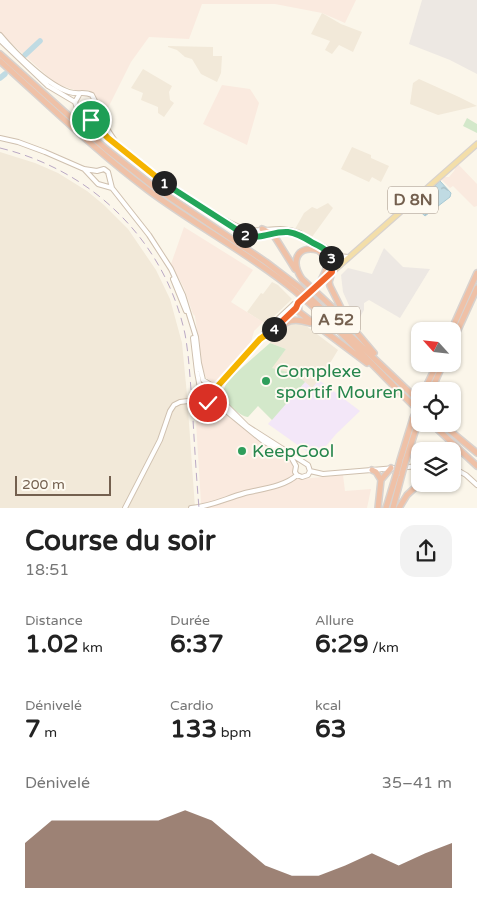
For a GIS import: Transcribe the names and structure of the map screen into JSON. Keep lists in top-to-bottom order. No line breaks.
{"streets":{"highway":["A 52"],"main road":["D 8N"]},"places":["Complexe sportif Mouren","KeepCool"],"scale_bar":"200 m","north":"top left","page":{"pins":["1","2","3","4"],"scale":"200 m","heading":["Course du soir","18:51"],"stats":[["Distance","1.02 km"],["Durée","6:37"],["Allure","6:29 /km"],["Dénivelé","7 m"],["Cardio","133 bpm"],["kcal","63"]],"chart":["Dénivelé","35–41 m"]}}
